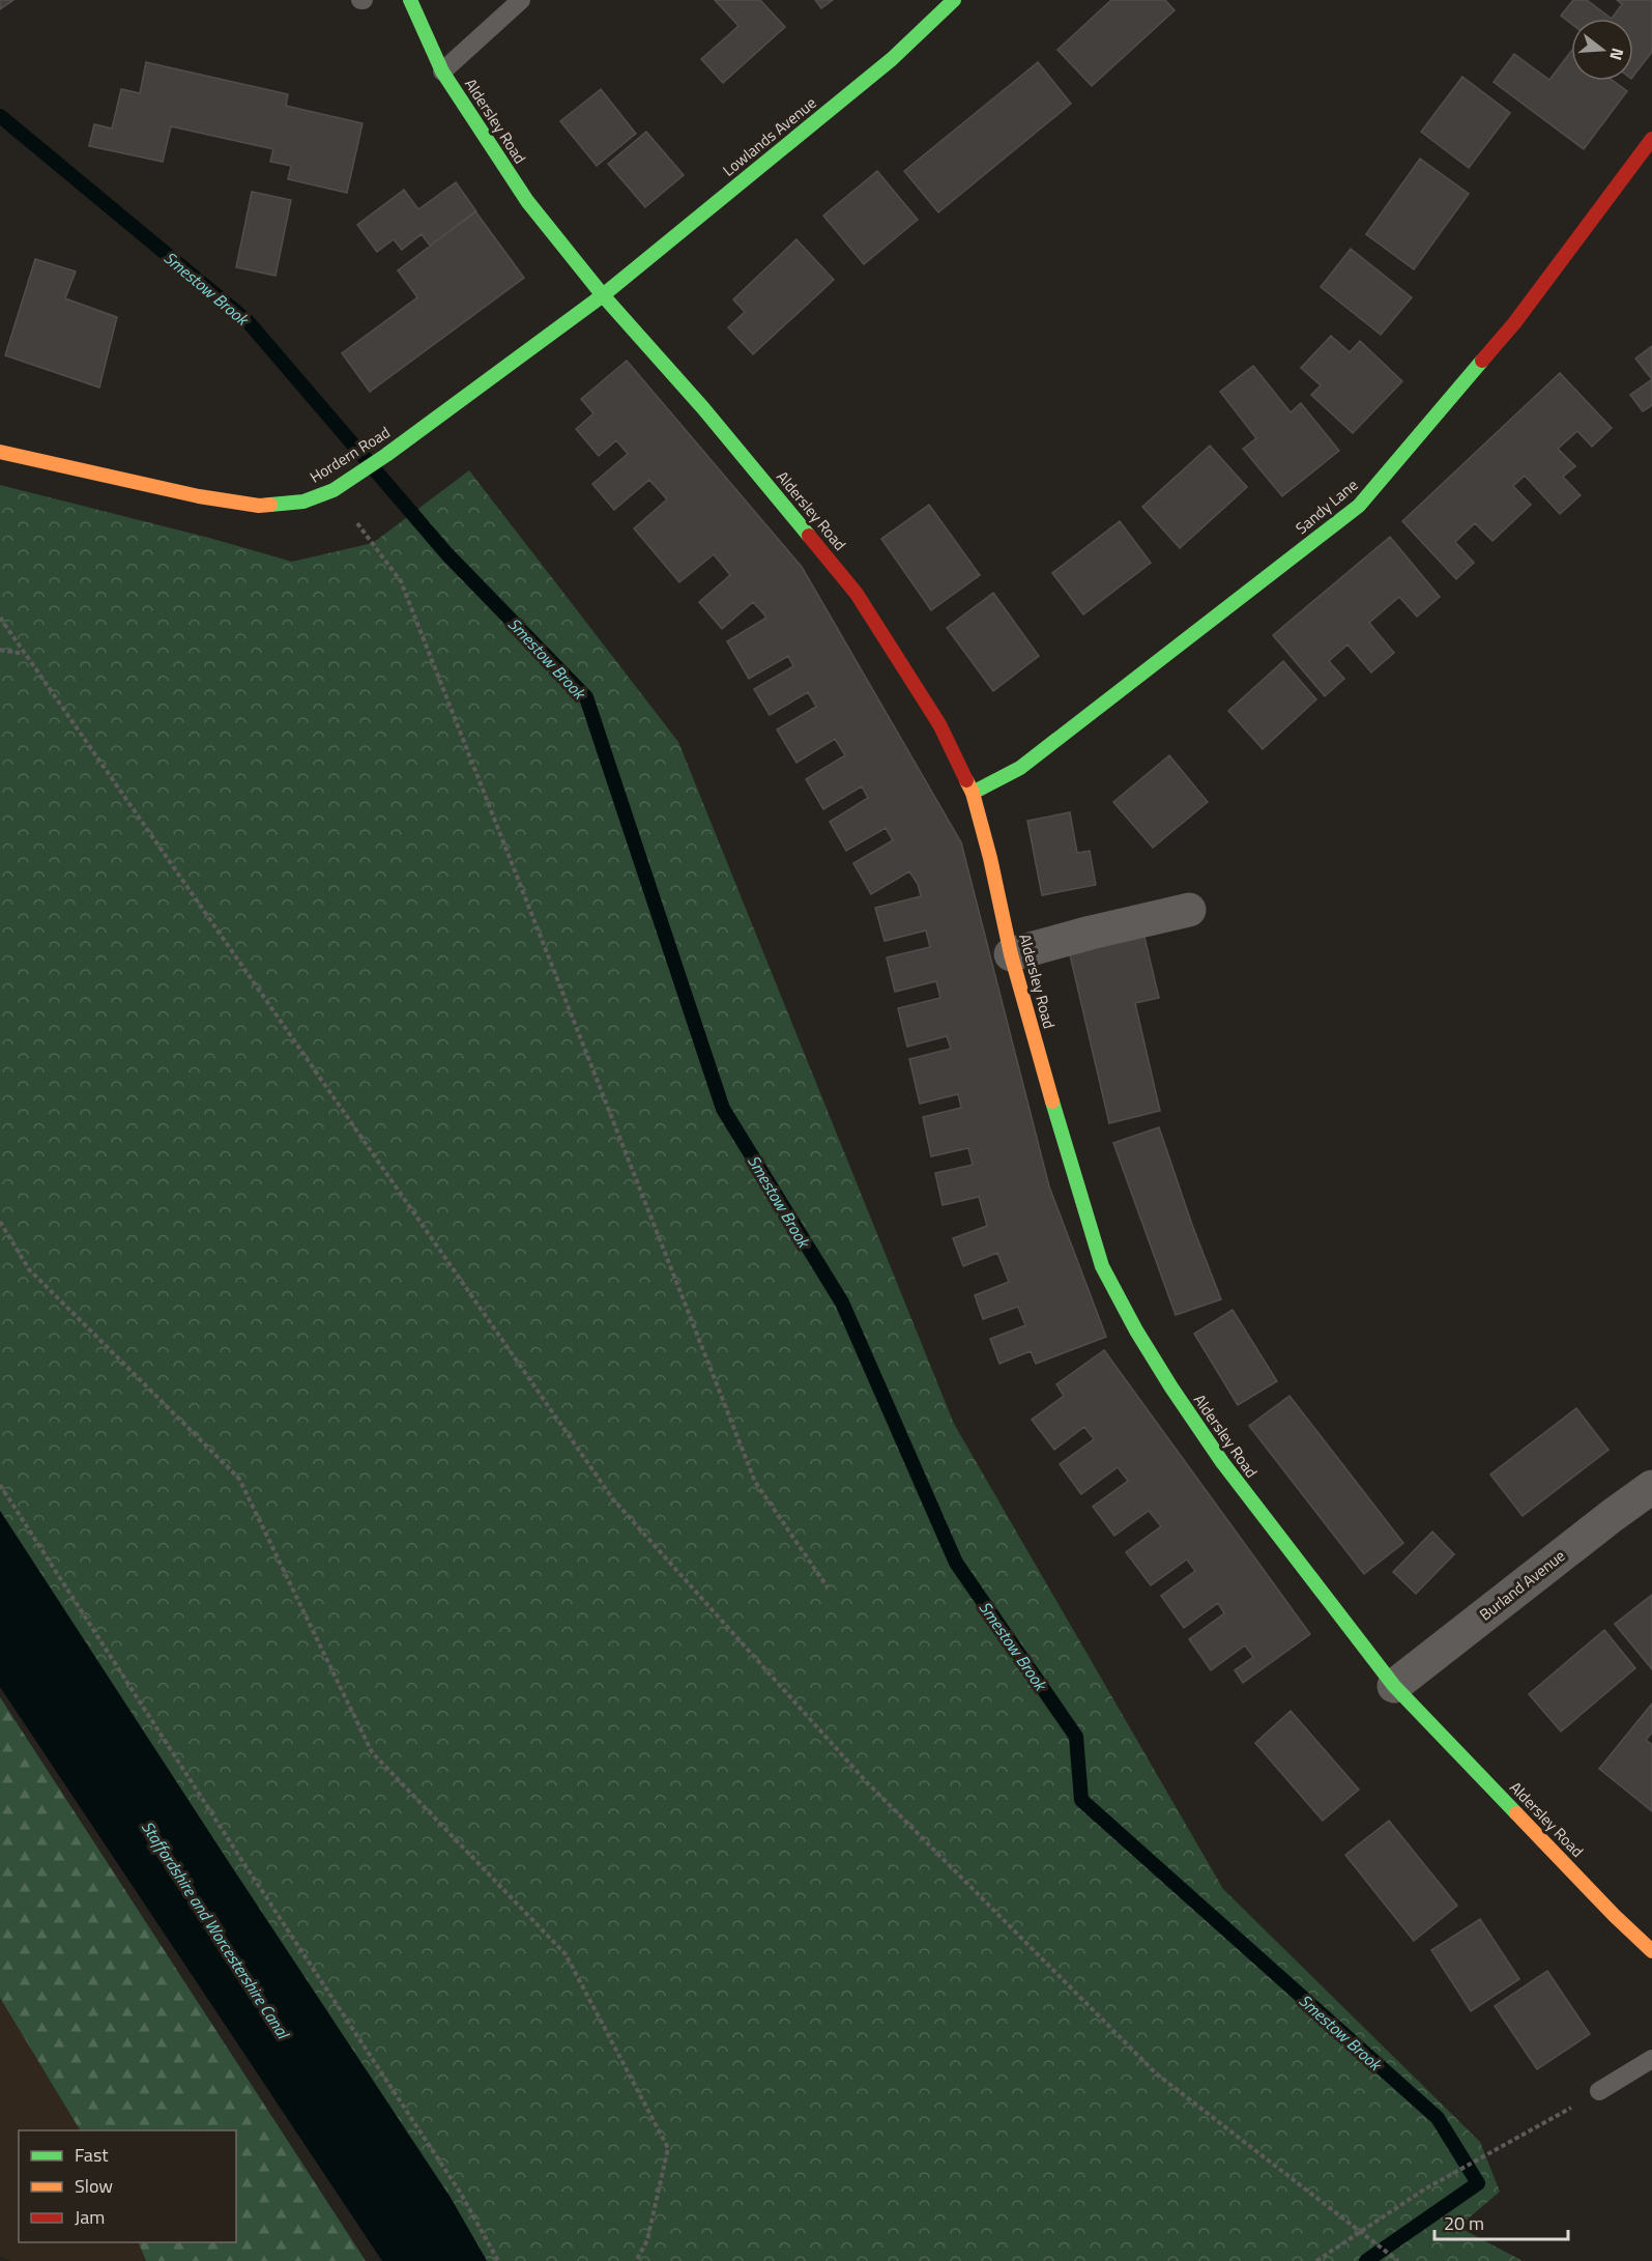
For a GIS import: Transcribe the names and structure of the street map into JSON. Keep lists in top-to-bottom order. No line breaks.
{"streets":{"street":["Aldersley Road","Lowlands Avenue","Hordern Road","Sandy Lane","Burland Avenue"]},"crossings":[["Aldersley Road","Lowlands Avenue"],["Aldersley Road","Hordern Road"],["Aldersley Road","Sandy Lane"],["Aldersley Road","Burland Avenue"],["Lowlands Avenue","Hordern Road"]],"water":["Smestow Brook","Staffordshire and Worcestershire Canal"],"legend":["Fast","Slow","Jam"],"scale_bar":"20 m","north":"right"}
